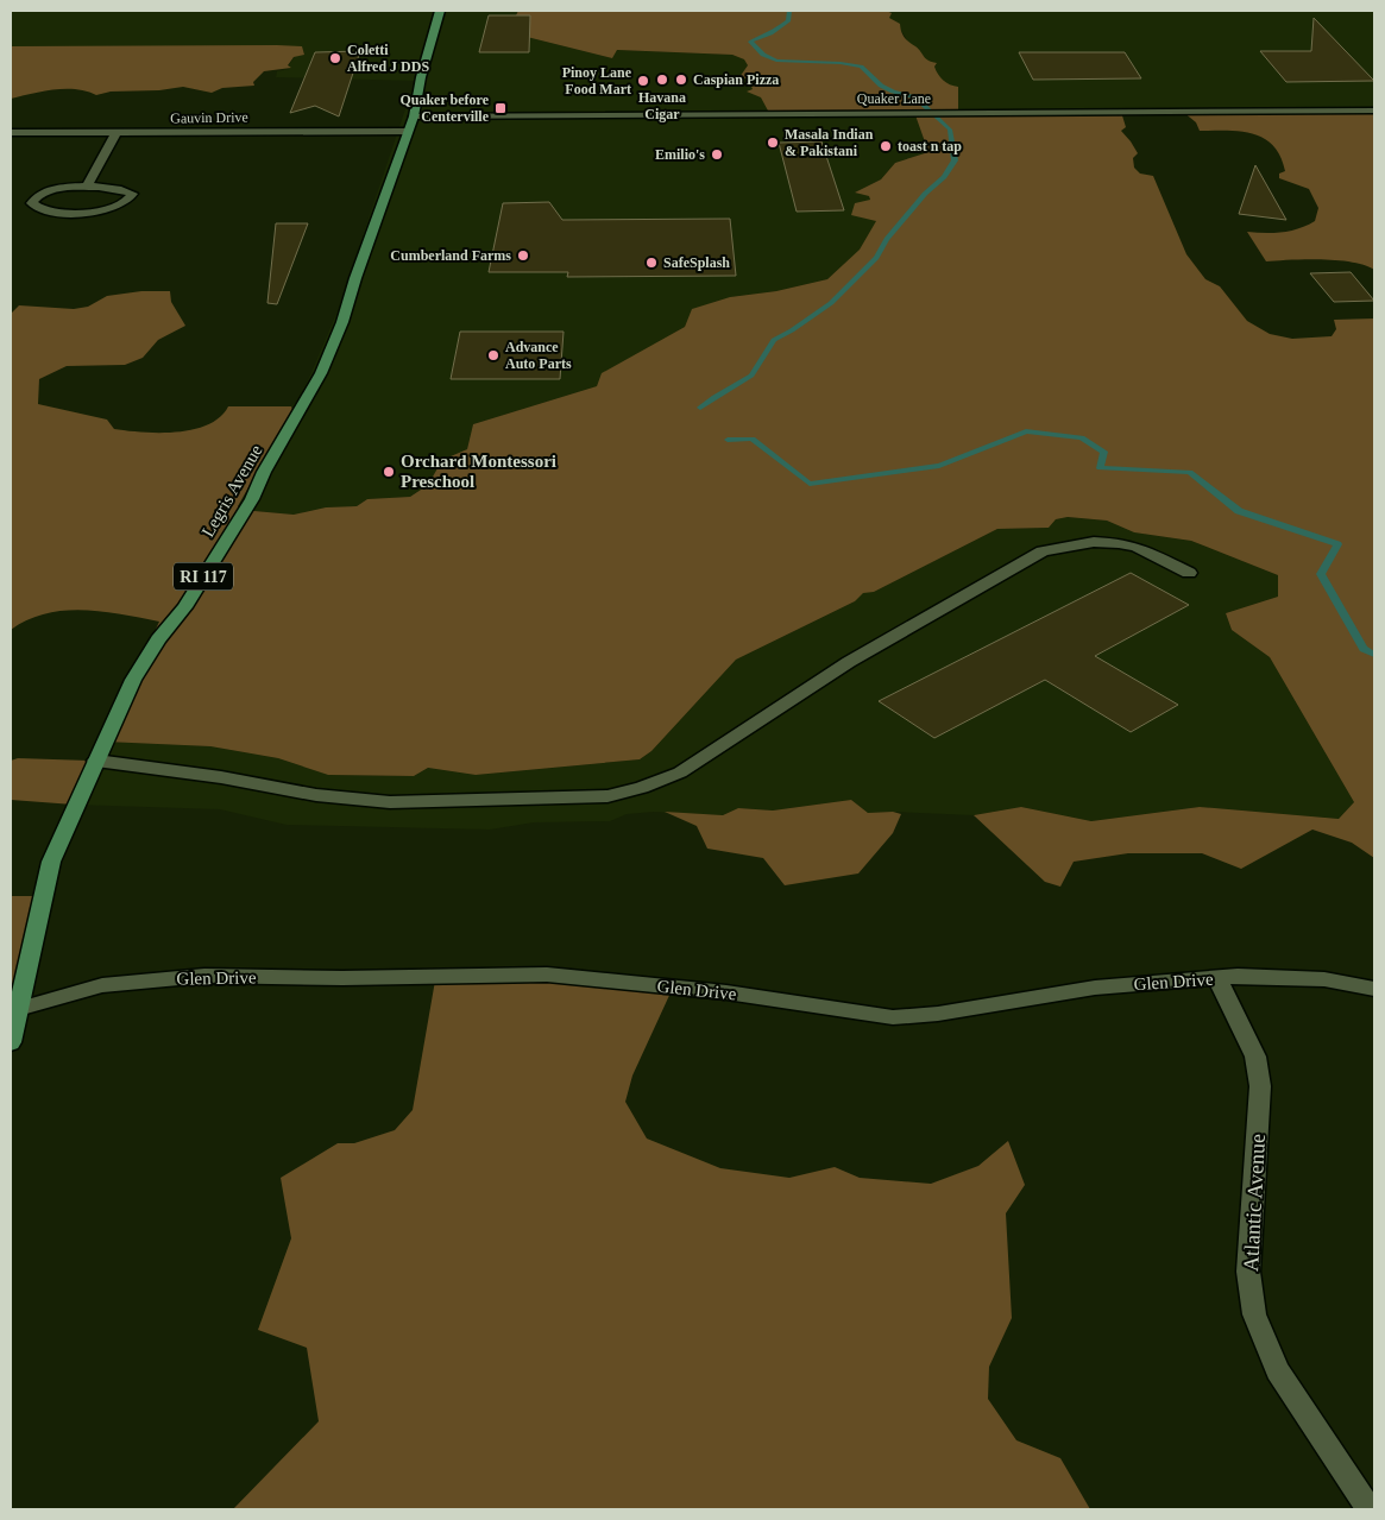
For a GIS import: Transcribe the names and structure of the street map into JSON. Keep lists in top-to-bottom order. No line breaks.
{"streets":{"main road":["Legris Avenue","RI 117"],"street":["Quaker Lane","Gauvin Drive","Glen Drive","Atlantic Avenue"]},"crossings":[["Quaker Lane","Legris Avenue"],["Quaker Lane","RI 117"],["Gauvin Drive","Legris Avenue"],["Legris Avenue","RI 117"],["Legris Avenue","Glen Drive"],["Glen Drive","Atlantic Avenue"]],"places":{"other":["Coletti Alfred J DDS","Havana Cigar","Caspian Pizza","Pinoy Lane Food Mart","Masala Indian & Pakistani","toast n tap","Emilio's","Cumberland Farms","SafeSplash","Advance Auto Parts","Orchard Montessori Preschool"],"transit":["Quaker before Centerville"]}}
